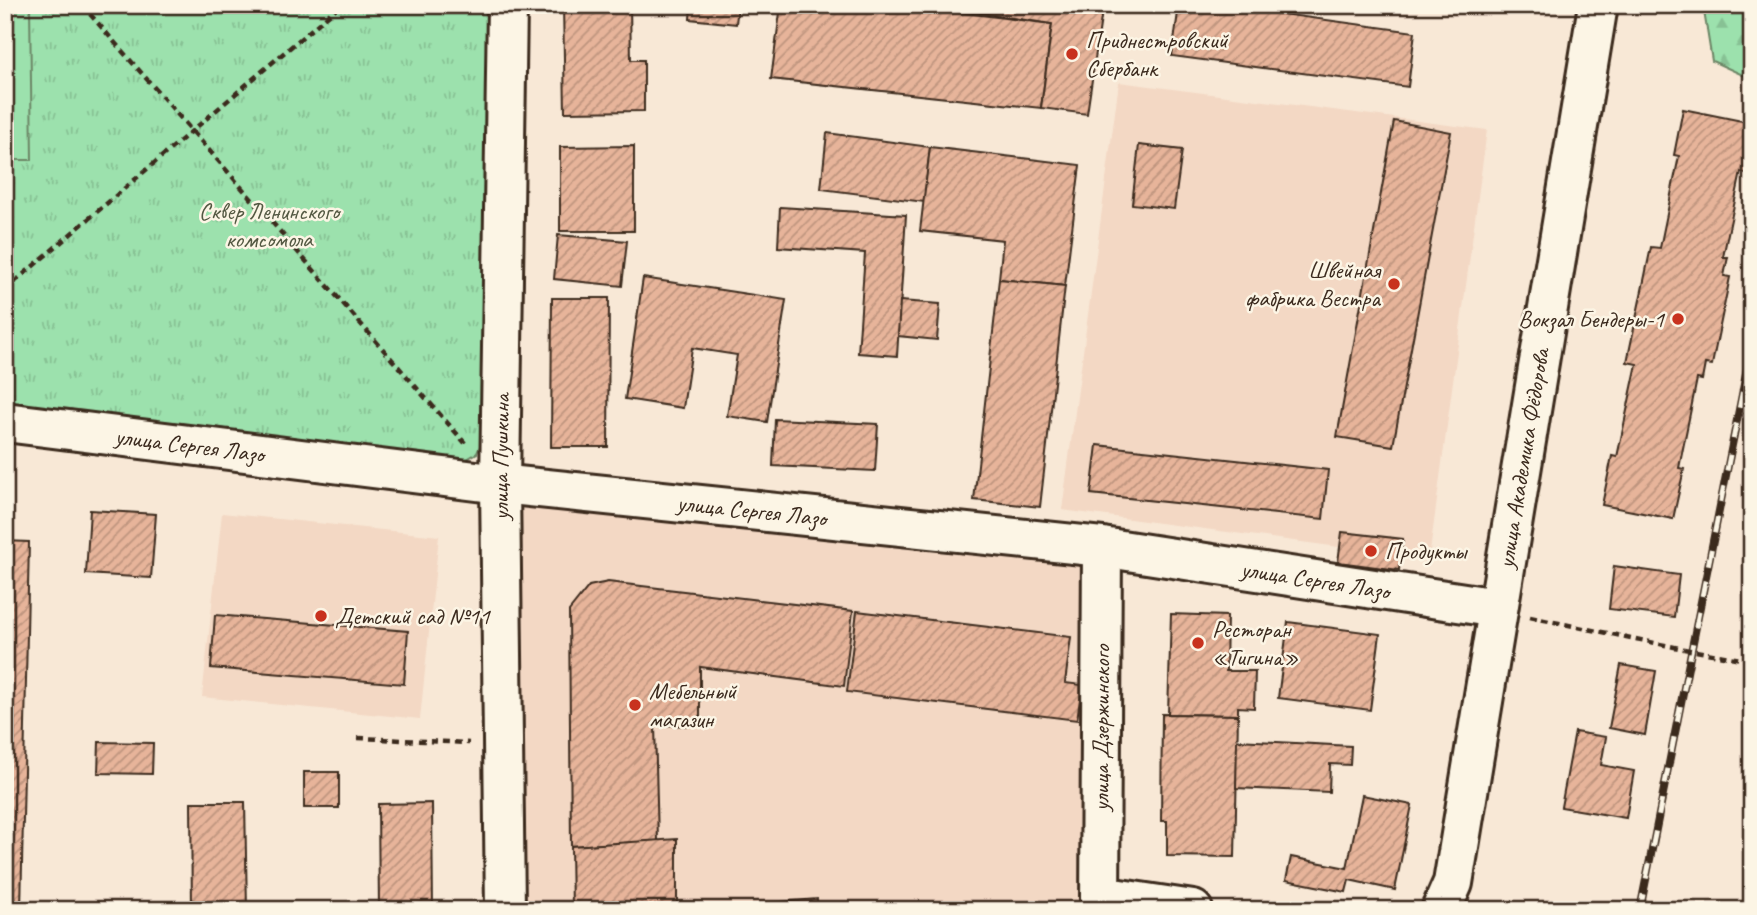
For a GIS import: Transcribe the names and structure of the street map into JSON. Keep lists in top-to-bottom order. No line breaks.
{"streets":{"street":["улица Сергея Лазо","улица Пушкина","улица Академика Фёдорова","улица Дзержинского"]},"crossings":[["улица Сергея Лазо","улица Пушкина"],["улица Сергея Лазо","улица Академика Фёдорова"],["улица Сергея Лазо","улица Дзержинского"]],"parks":["Сквер Ленинского комсомола"],"places":["Приднестровский Сбербанк","Швейная фабрика Вестра","Вокзал Бендеры-1","Продукты","Детский сад №11","Ресторан «Тигина»","Мебельный магазин"]}
